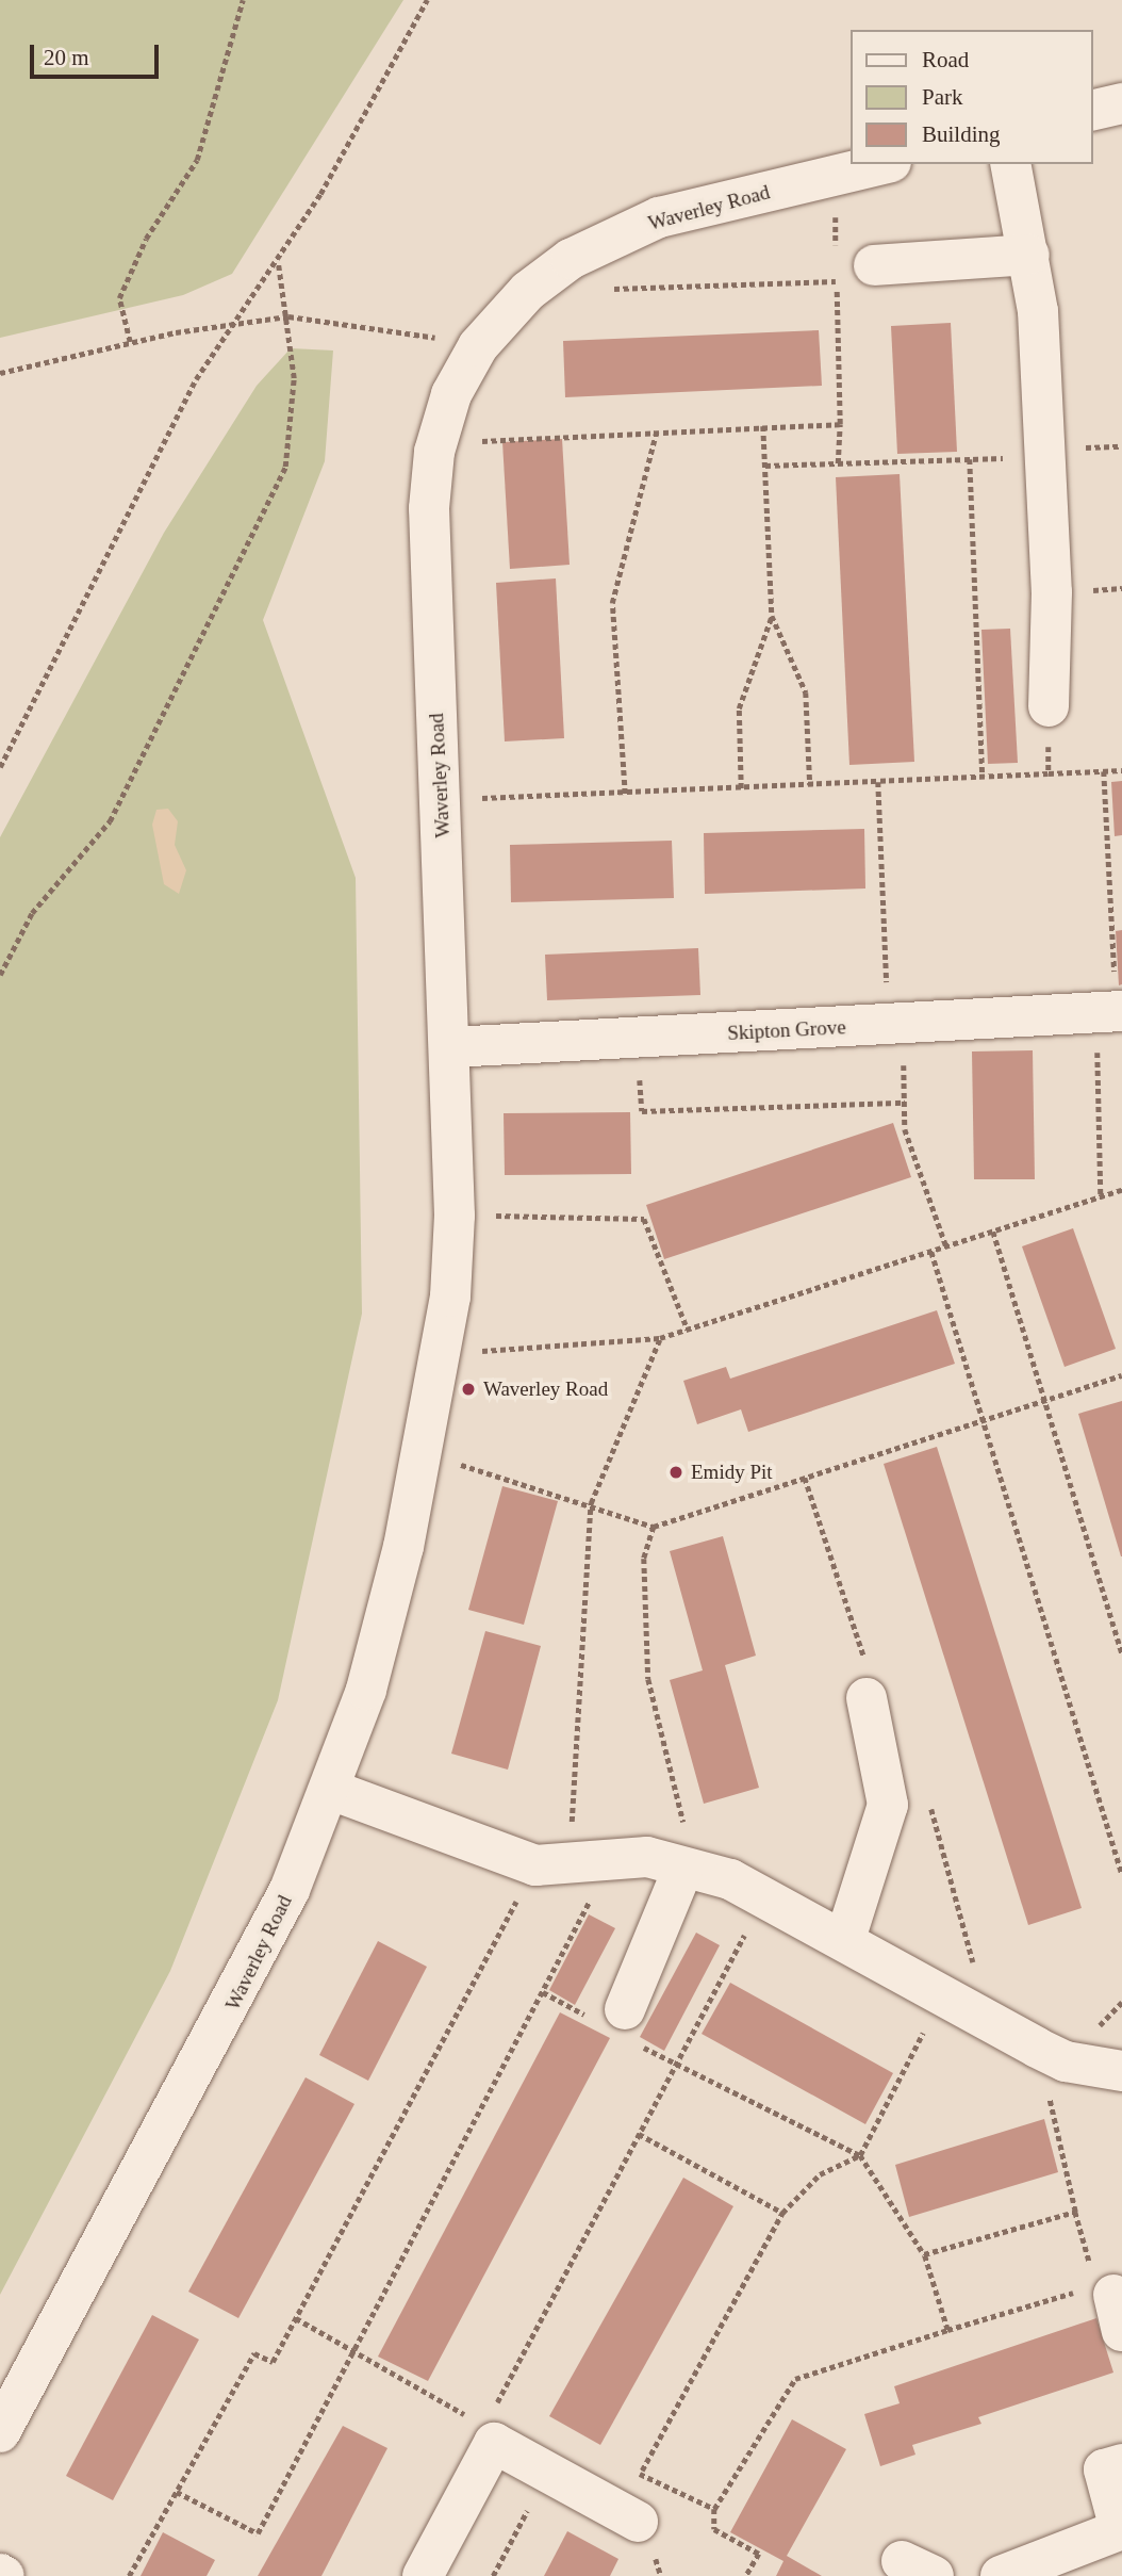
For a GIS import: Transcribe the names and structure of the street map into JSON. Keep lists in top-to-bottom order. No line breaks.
{"streets":{"street":["Waverley Road","Skipton Grove"]},"crossings":[["Waverley Road","Skipton Grove"]],"places":["Waverley Road","Emidy Pit"],"legend":["Road","Park","Building"],"scale_bar":"20 m"}
